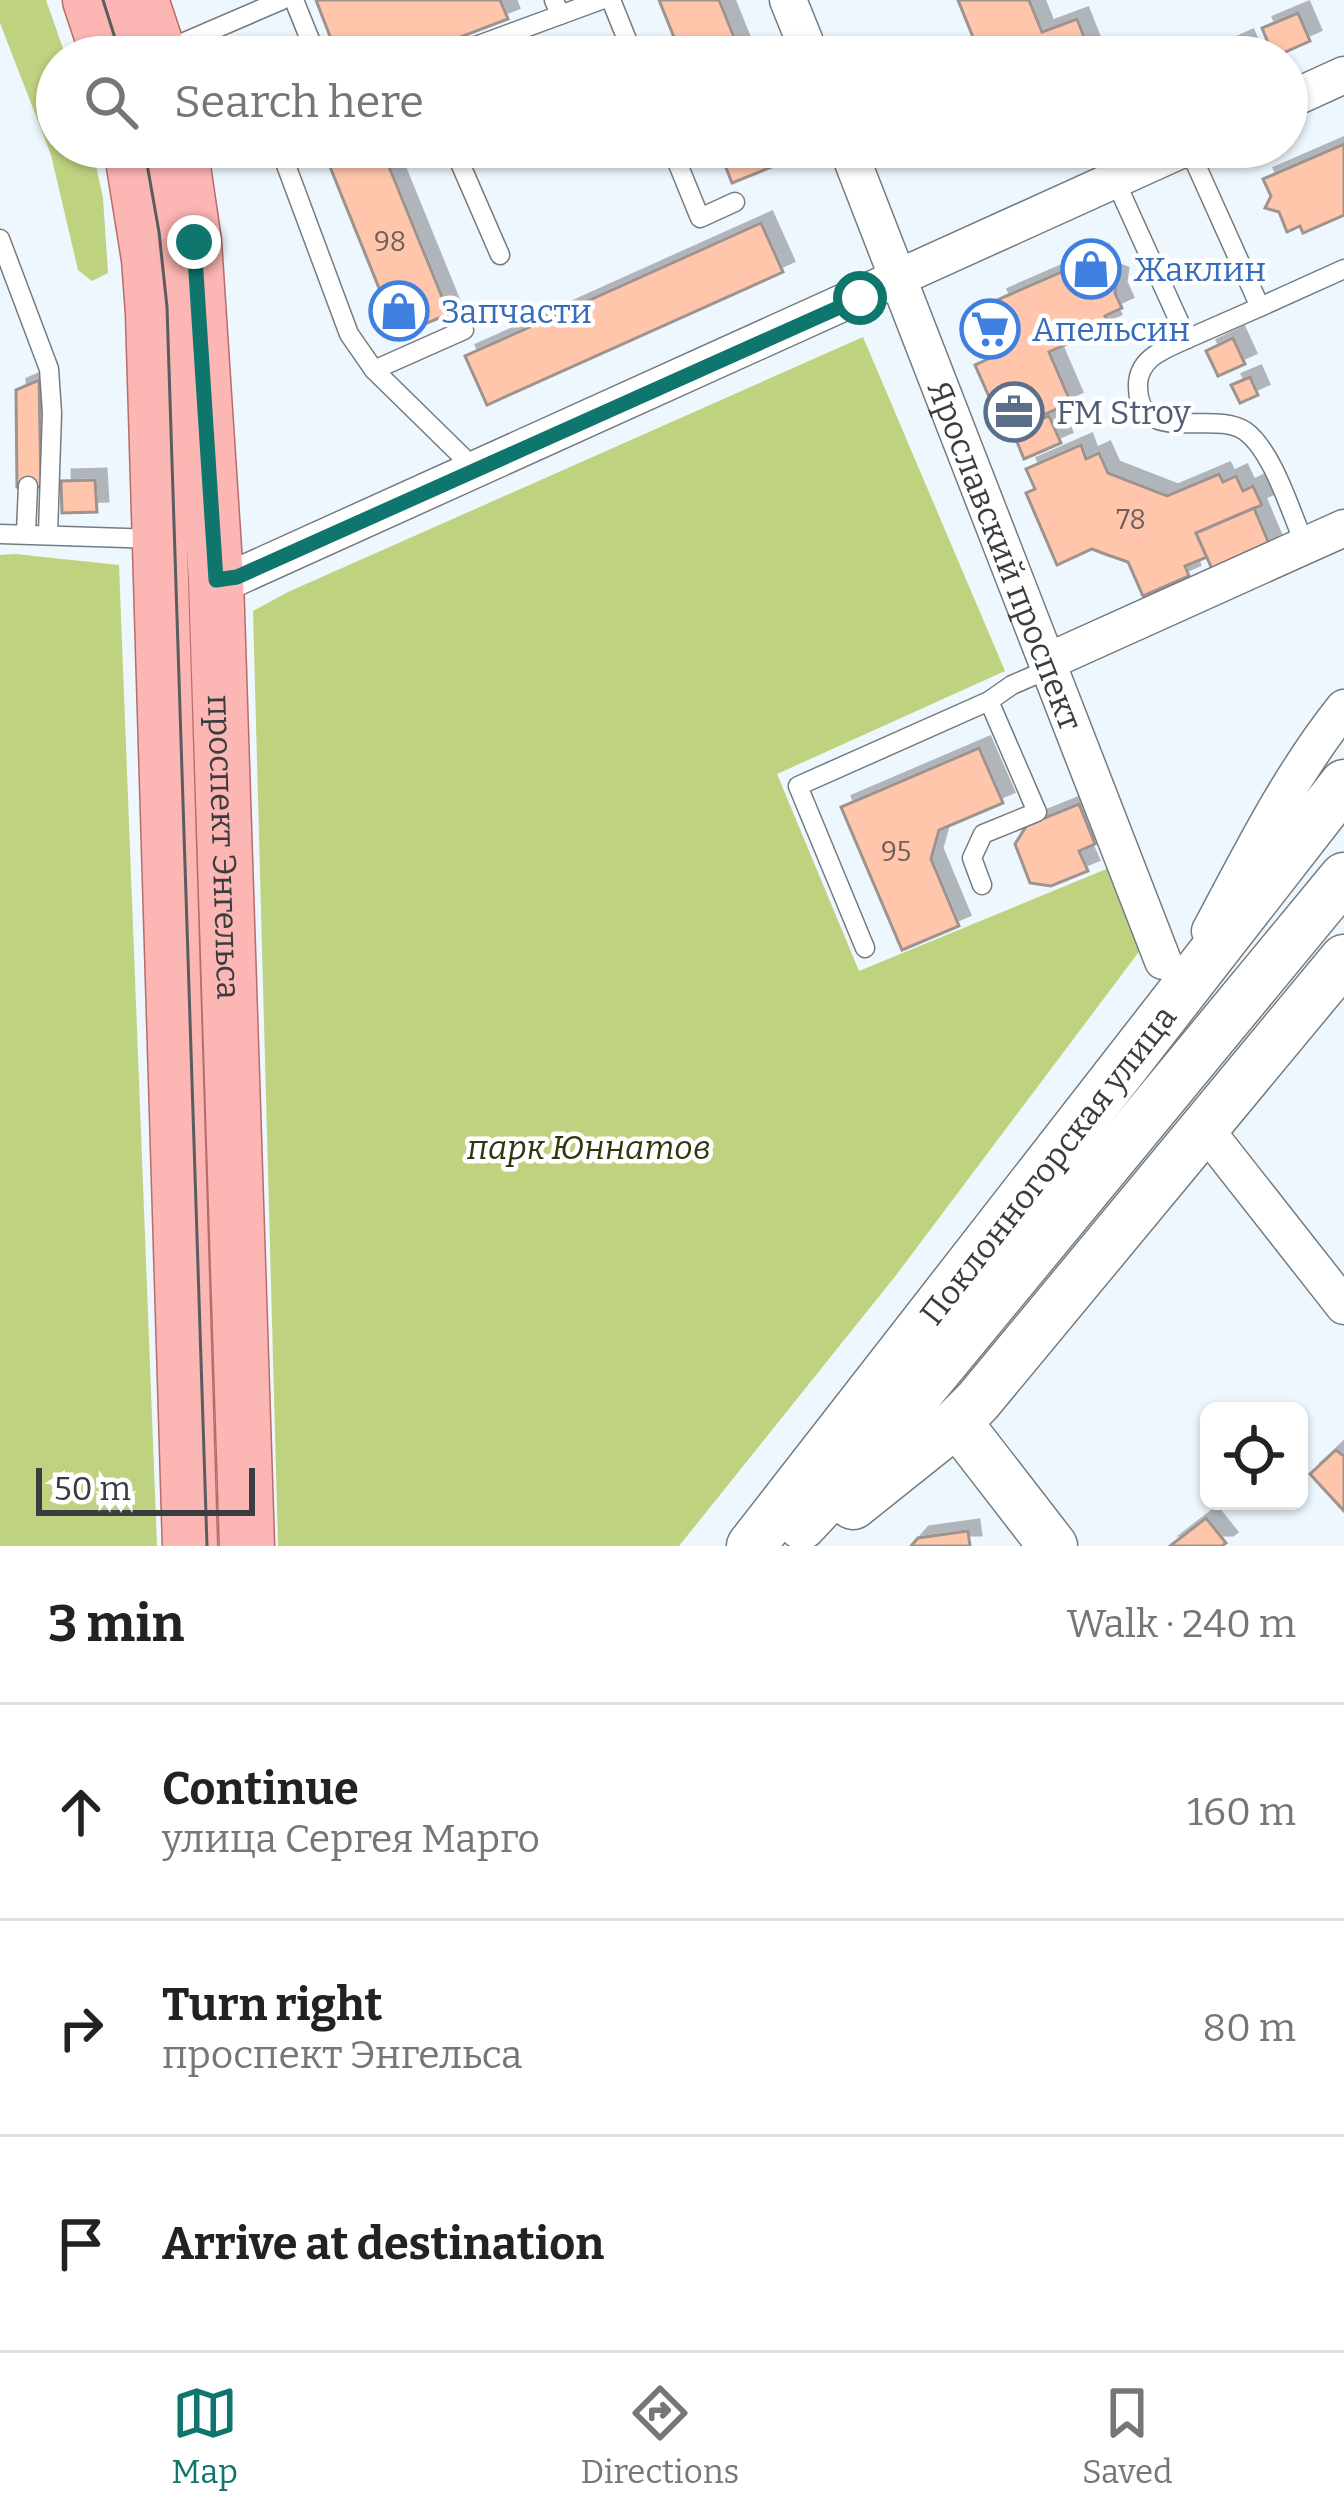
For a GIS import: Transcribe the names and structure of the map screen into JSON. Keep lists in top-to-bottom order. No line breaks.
{"streets":{"main road":["проспект Энгельса","Поклонногорская улица"],"street":["Ярославский проспект"]},"crossings":[["Ярославский проспект","Поклонногорская улица"]],"parks":["парк Юннатов"],"places":{"shop":["Жаклин","Запчасти"],"supermarket":["Апельсин"],"office":["FM Stroy"]},"house_numbers":["98","78","95"],"scale_bar":"50 m","page":{"search":"Search here","scale":"50 m","heading":["3 min","Walk · 240 m"],"list":[["Continue","улица Сергея Марго","160 m"],["Turn right","проспект Энгельса","80 m"],"Arrive at destination"],"nav":["Map","Directions","Saved"]}}
